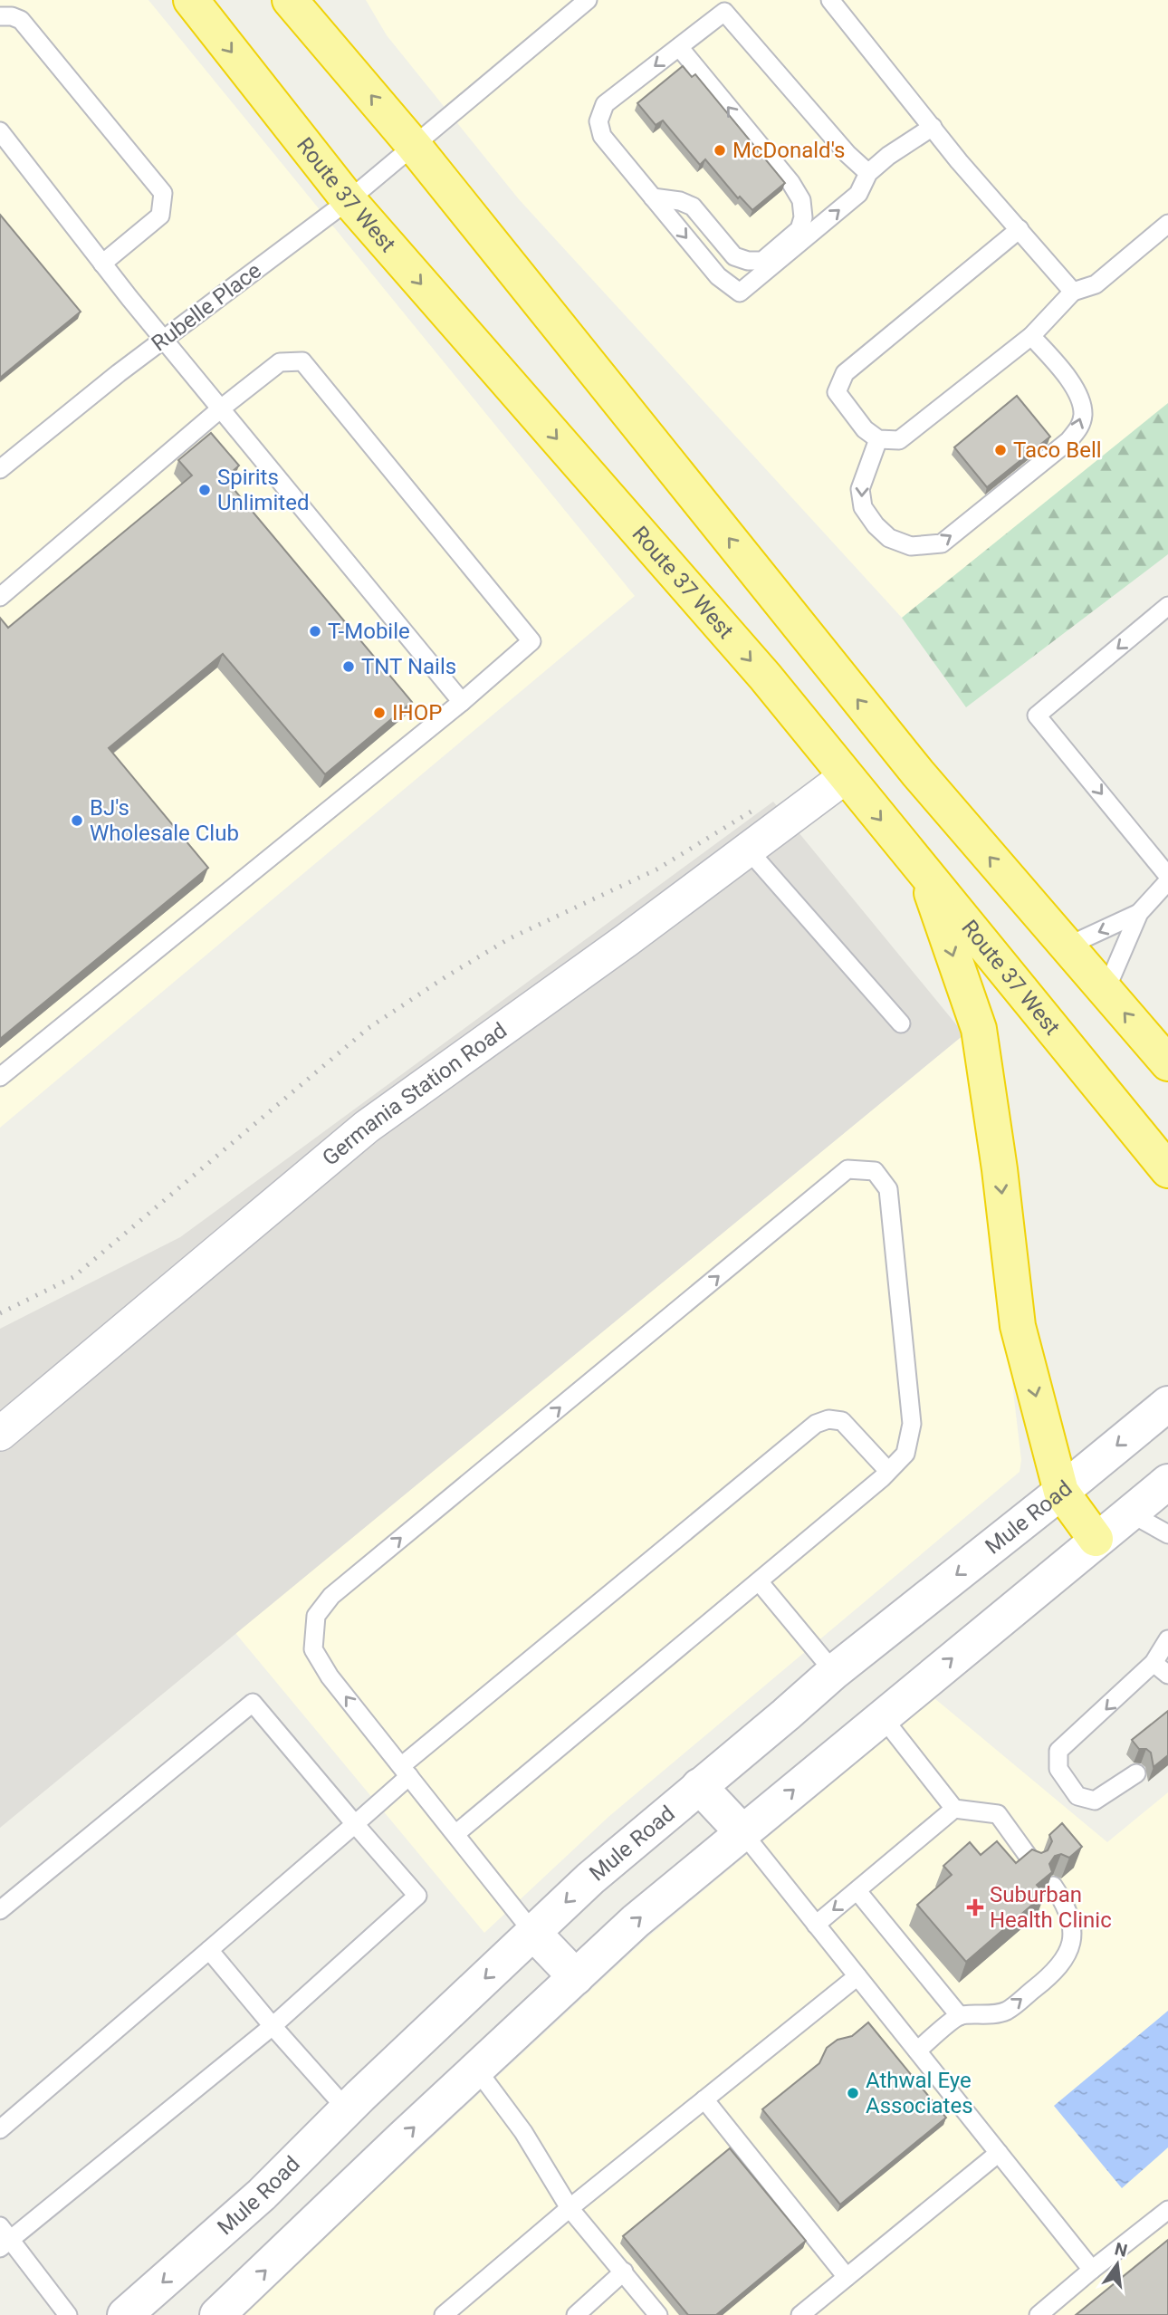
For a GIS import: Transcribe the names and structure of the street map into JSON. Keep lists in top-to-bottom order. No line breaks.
{"streets":{"highway":["Route 37 West"],"main road":["Mule Road"],"street":["Germania Station Road"],"lane":["Rubelle Place"]},"crossings":[["Route 37 West","Rubelle Place"],["Route 37 West","Germania Station Road"]],"places":{"other":["McDonald's","Taco Bell","Spirits Unlimited","T-Mobile","TNT Nails","IHOP","BJ's Wholesale Club","Athwal Eye Associates"],"health":["Suburban Health Clinic"]},"north":"top"}
